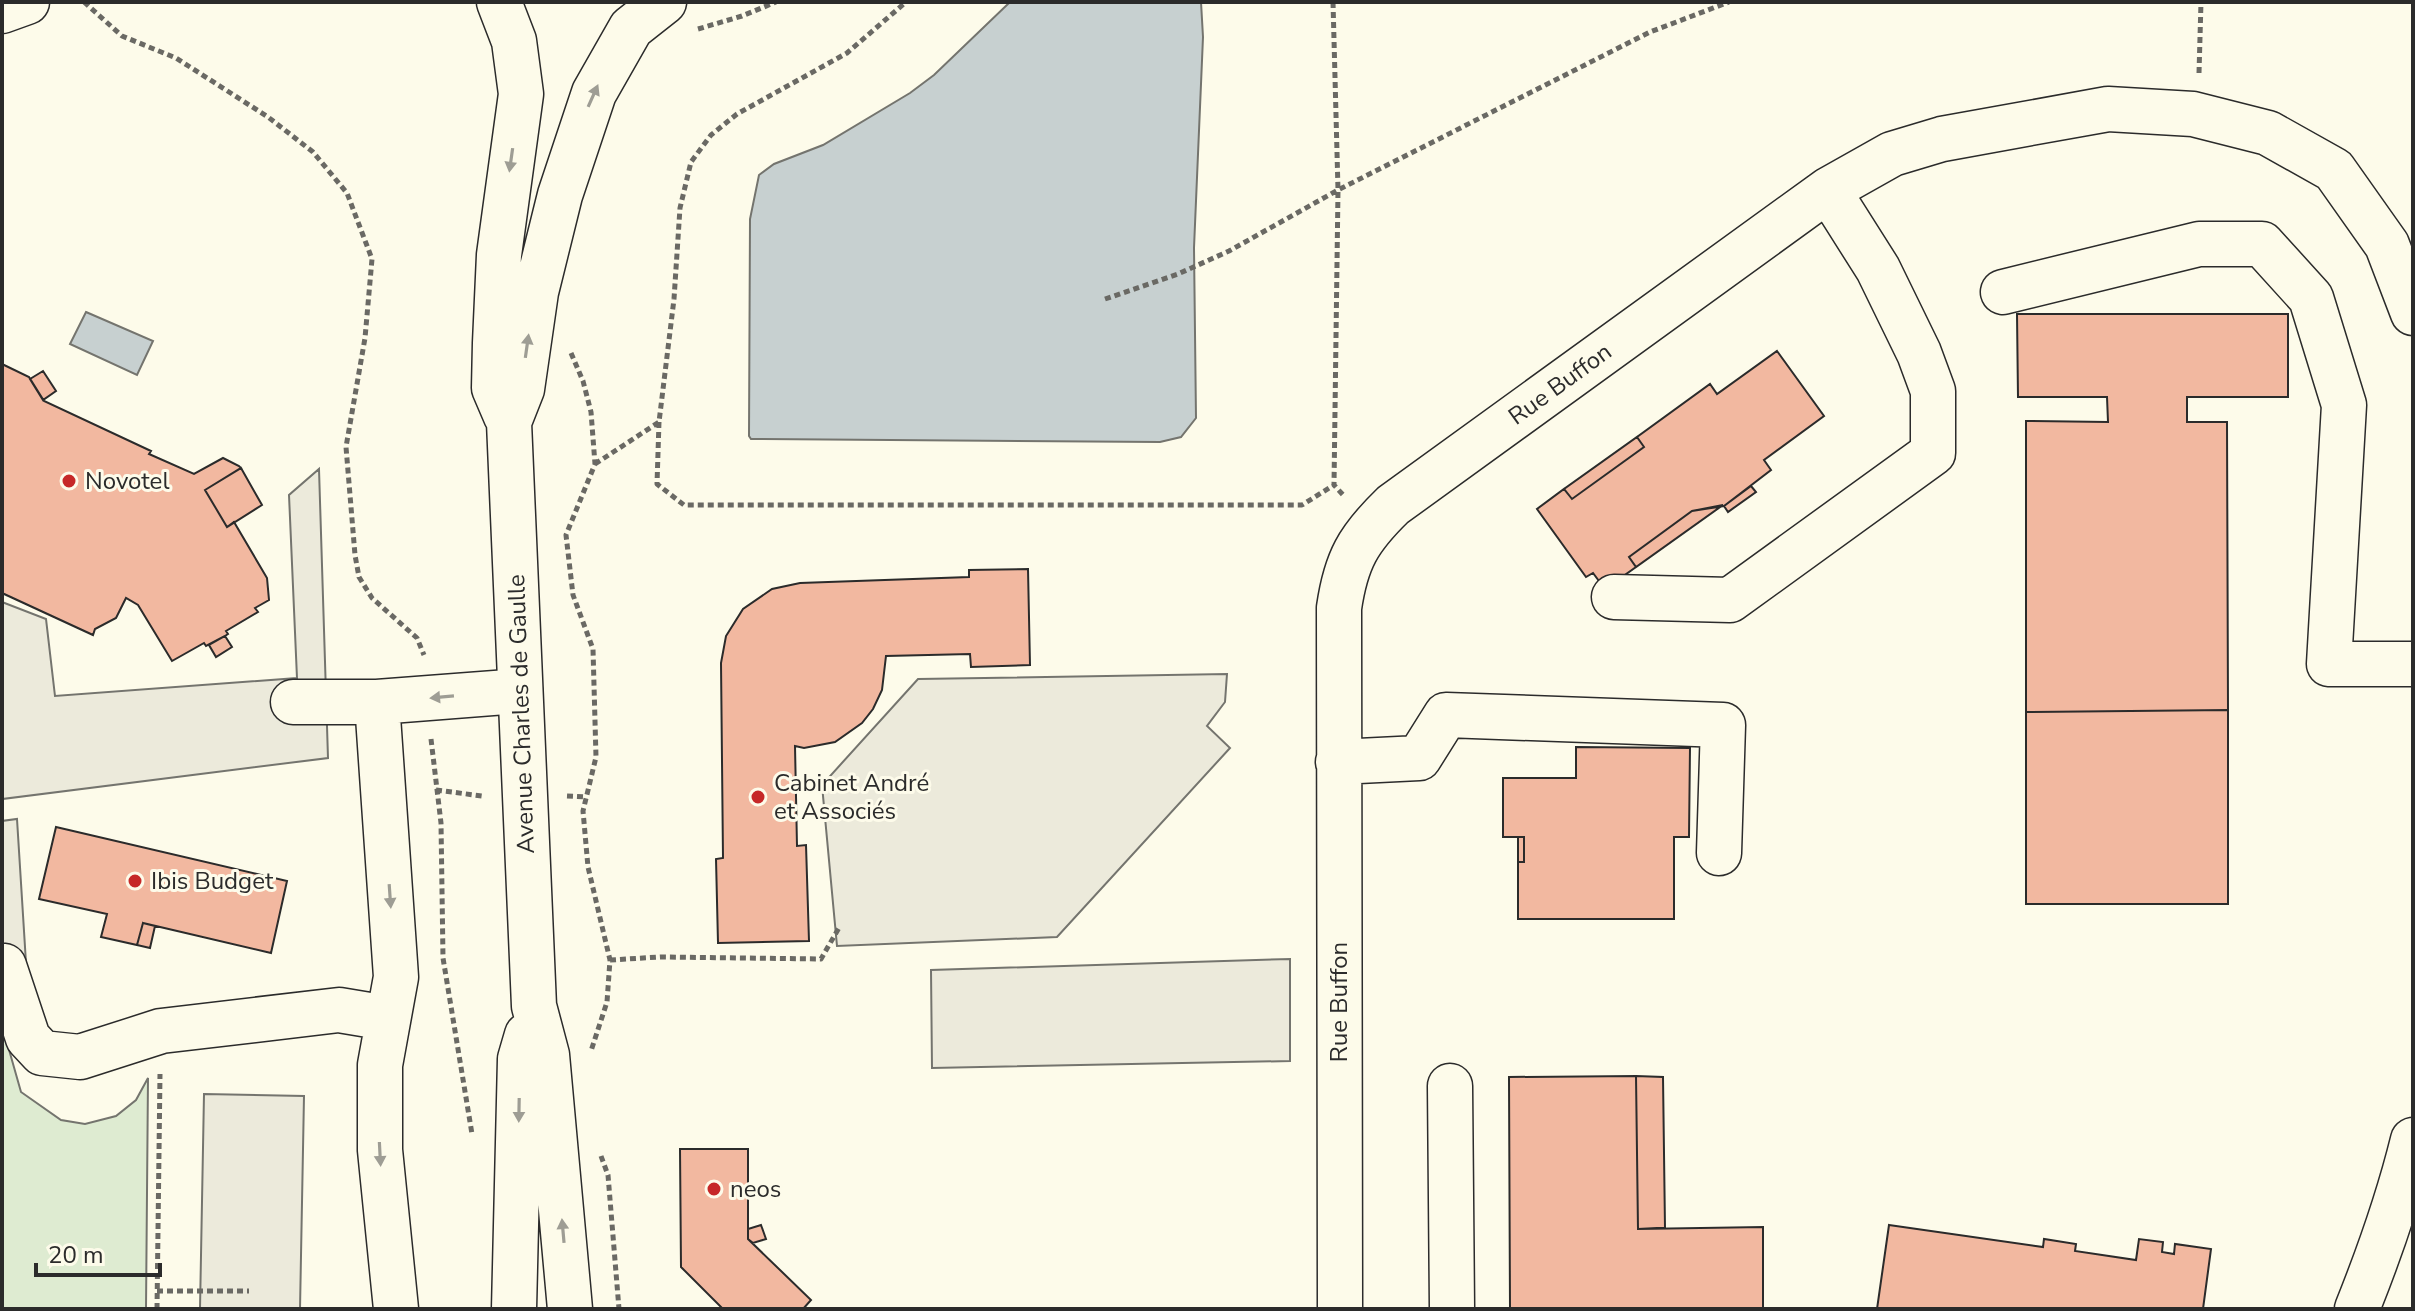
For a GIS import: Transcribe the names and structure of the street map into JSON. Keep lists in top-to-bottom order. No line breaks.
{"streets":{"street":["Rue Buffon","Avenue Charles de Gaulle"]},"places":["Novotel","Cabinet André et Associés","Ibis Budget","neos"],"scale_bar":"20 m"}
